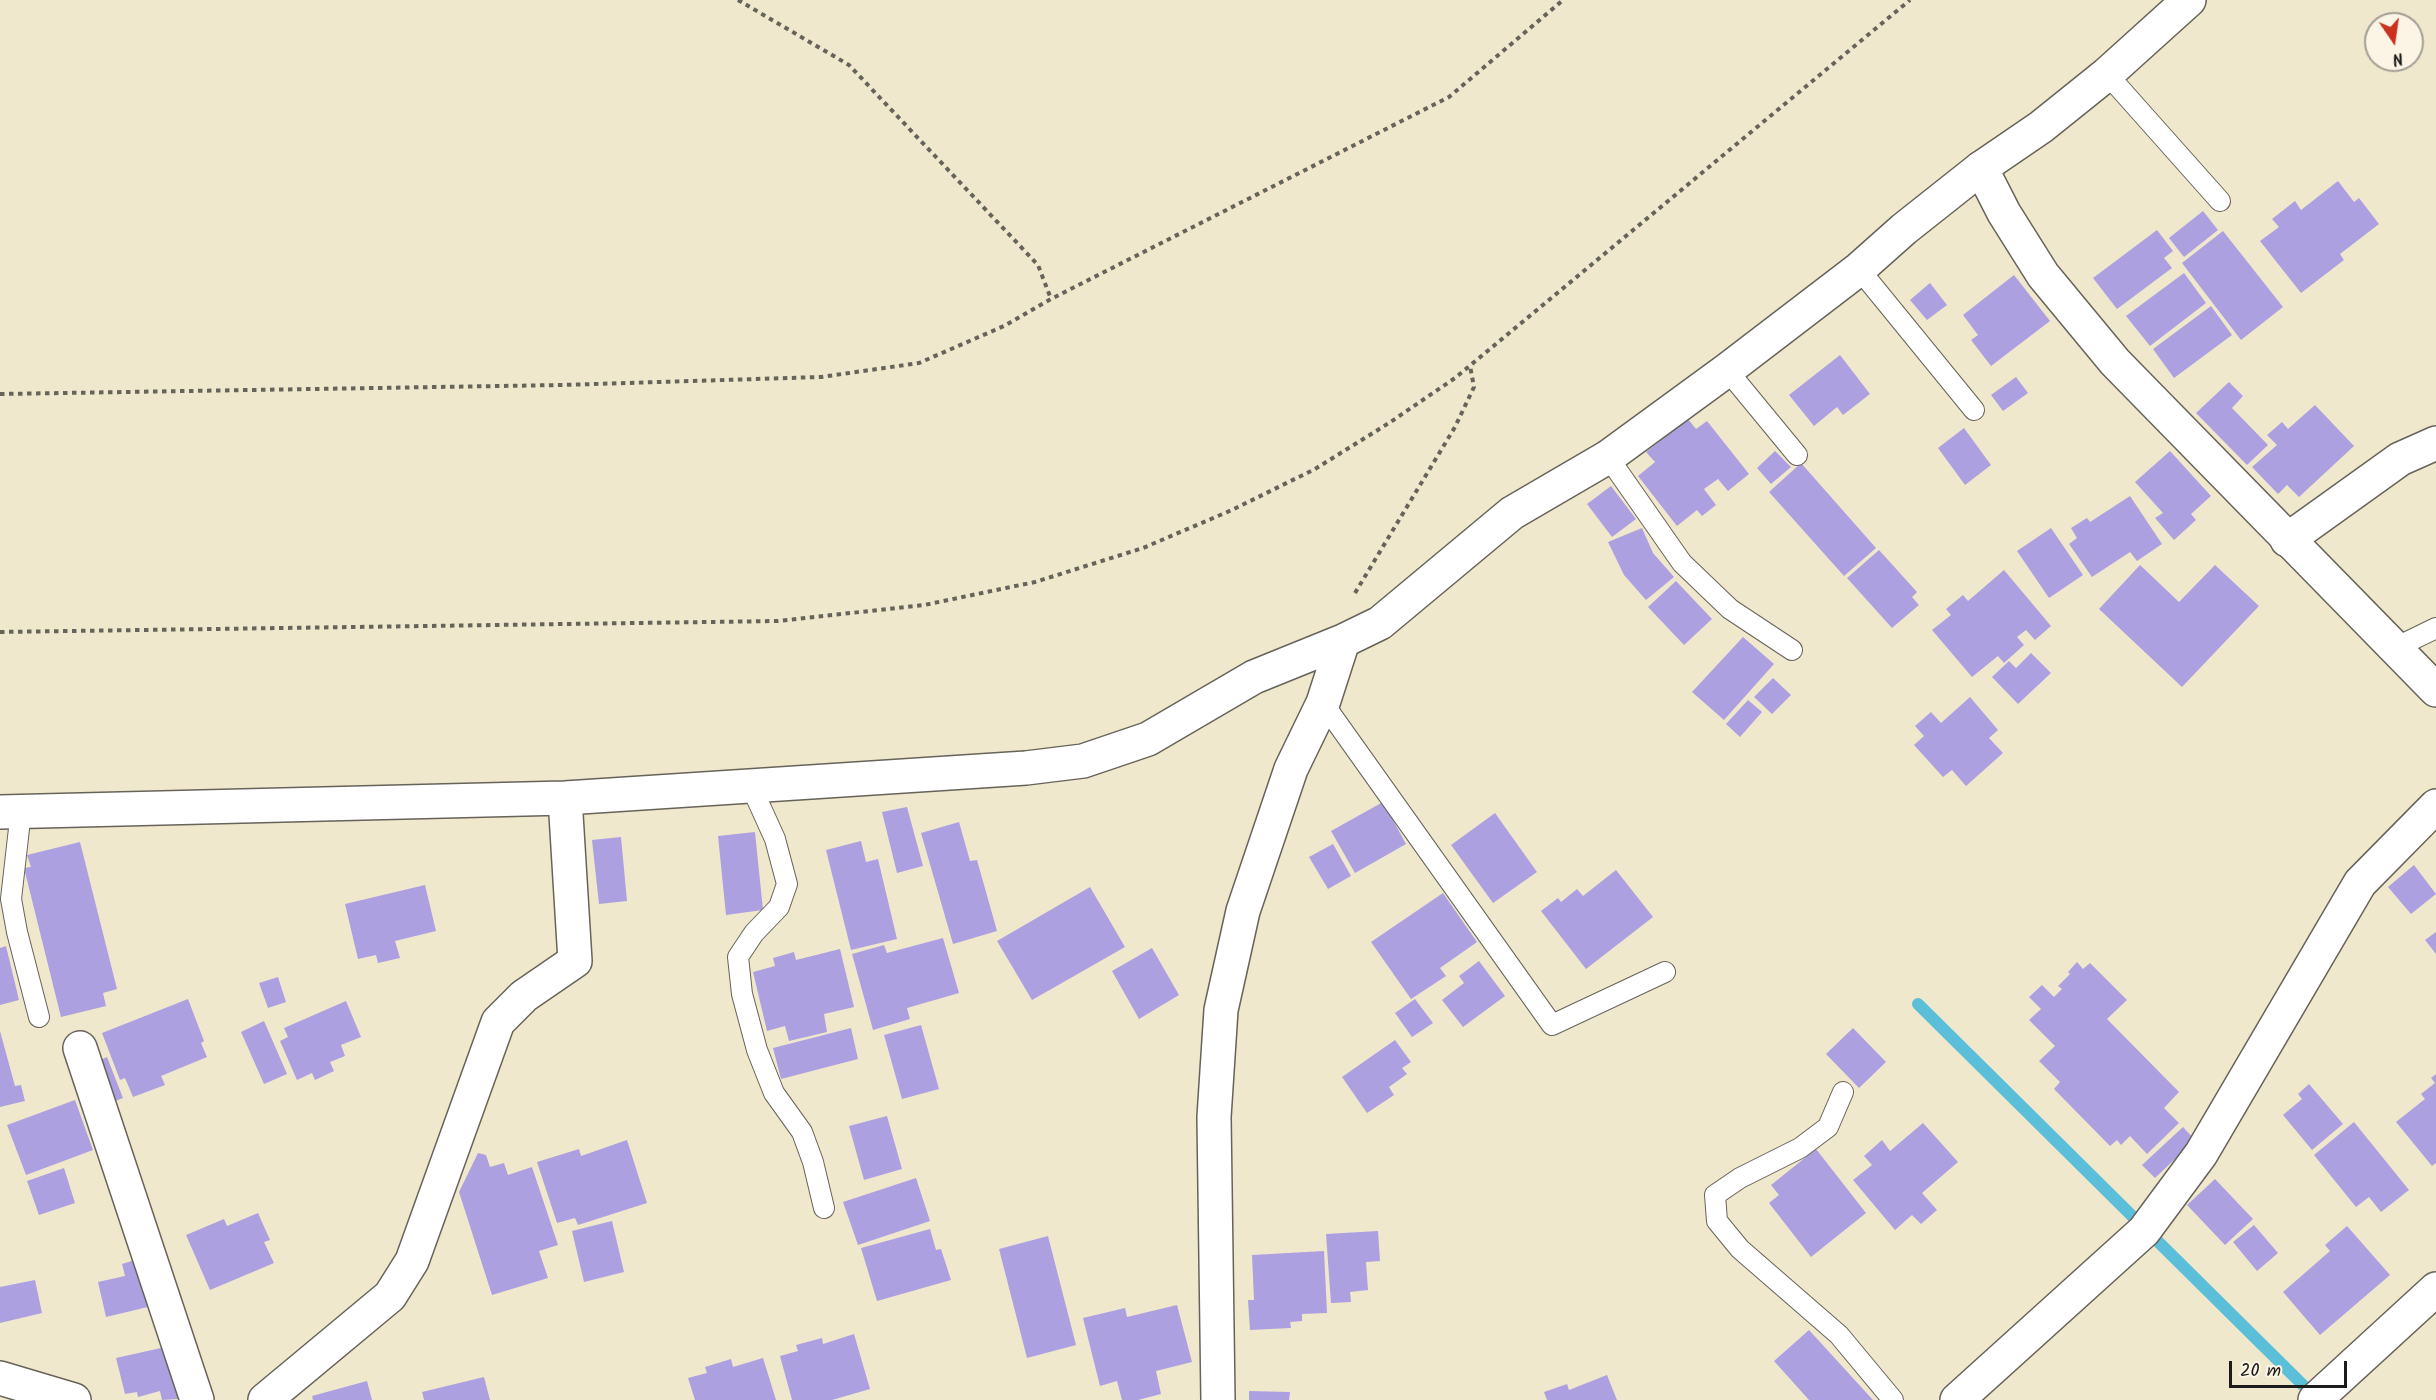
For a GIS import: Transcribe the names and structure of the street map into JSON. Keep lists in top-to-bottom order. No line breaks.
{"scale_bar":"20 m","north":"bottom"}
